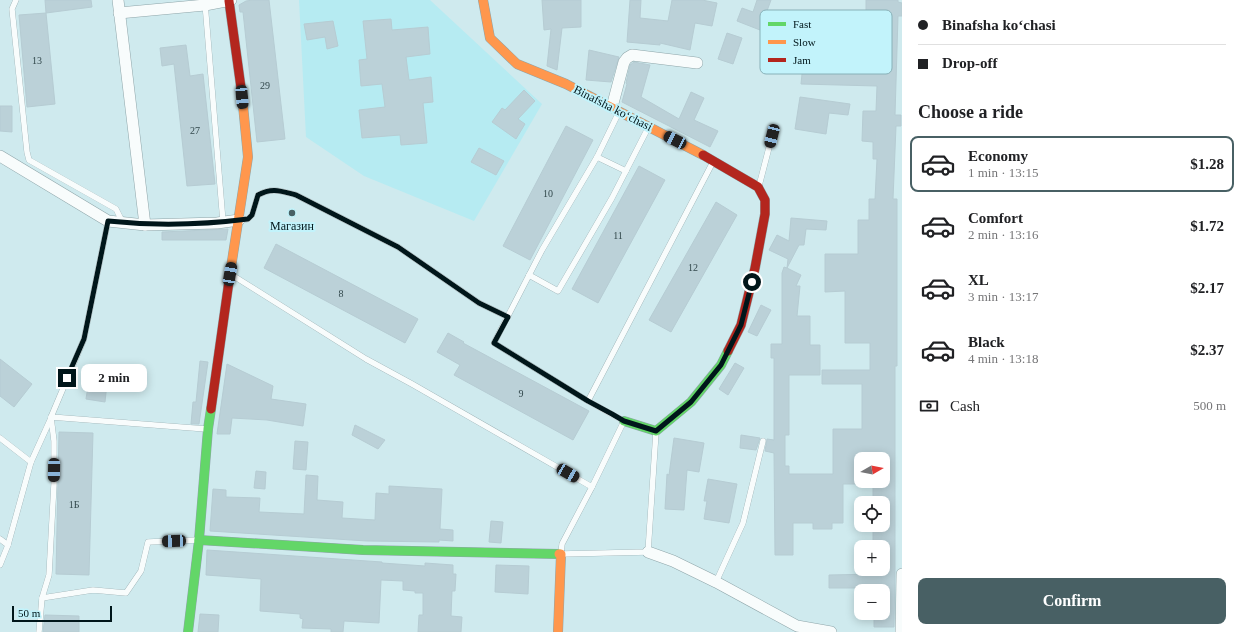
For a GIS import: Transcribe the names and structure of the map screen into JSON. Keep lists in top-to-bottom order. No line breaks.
{"streets":{"street":["Binafsha koʻchasi"]},"places":["Магазин"],"house_numbers":["13","29","27","10","11","12","8","9","1Б"],"legend":["Fast","Slow","Jam"],"scale_bar":"50 m","north":"right","page":{"banner":["Binafsha koʻchasi","Drop-off"],"heading":"Choose a ride","list":[{"name":"Economy","note":"1 min · 13:15","value":"$1.28"},{"name":"Comfort","note":"2 min · 13:16","value":"$1.72"},{"name":"XL","note":"3 min · 13:17","value":"$2.17"},{"name":"Black","note":"4 min · 13:18","value":"$2.37"}],"bubble":"2 min","pay":["Cash","500 m"],"map_buttons":["+","−"],"buttons":"Confirm","scale":"50 m"}}
